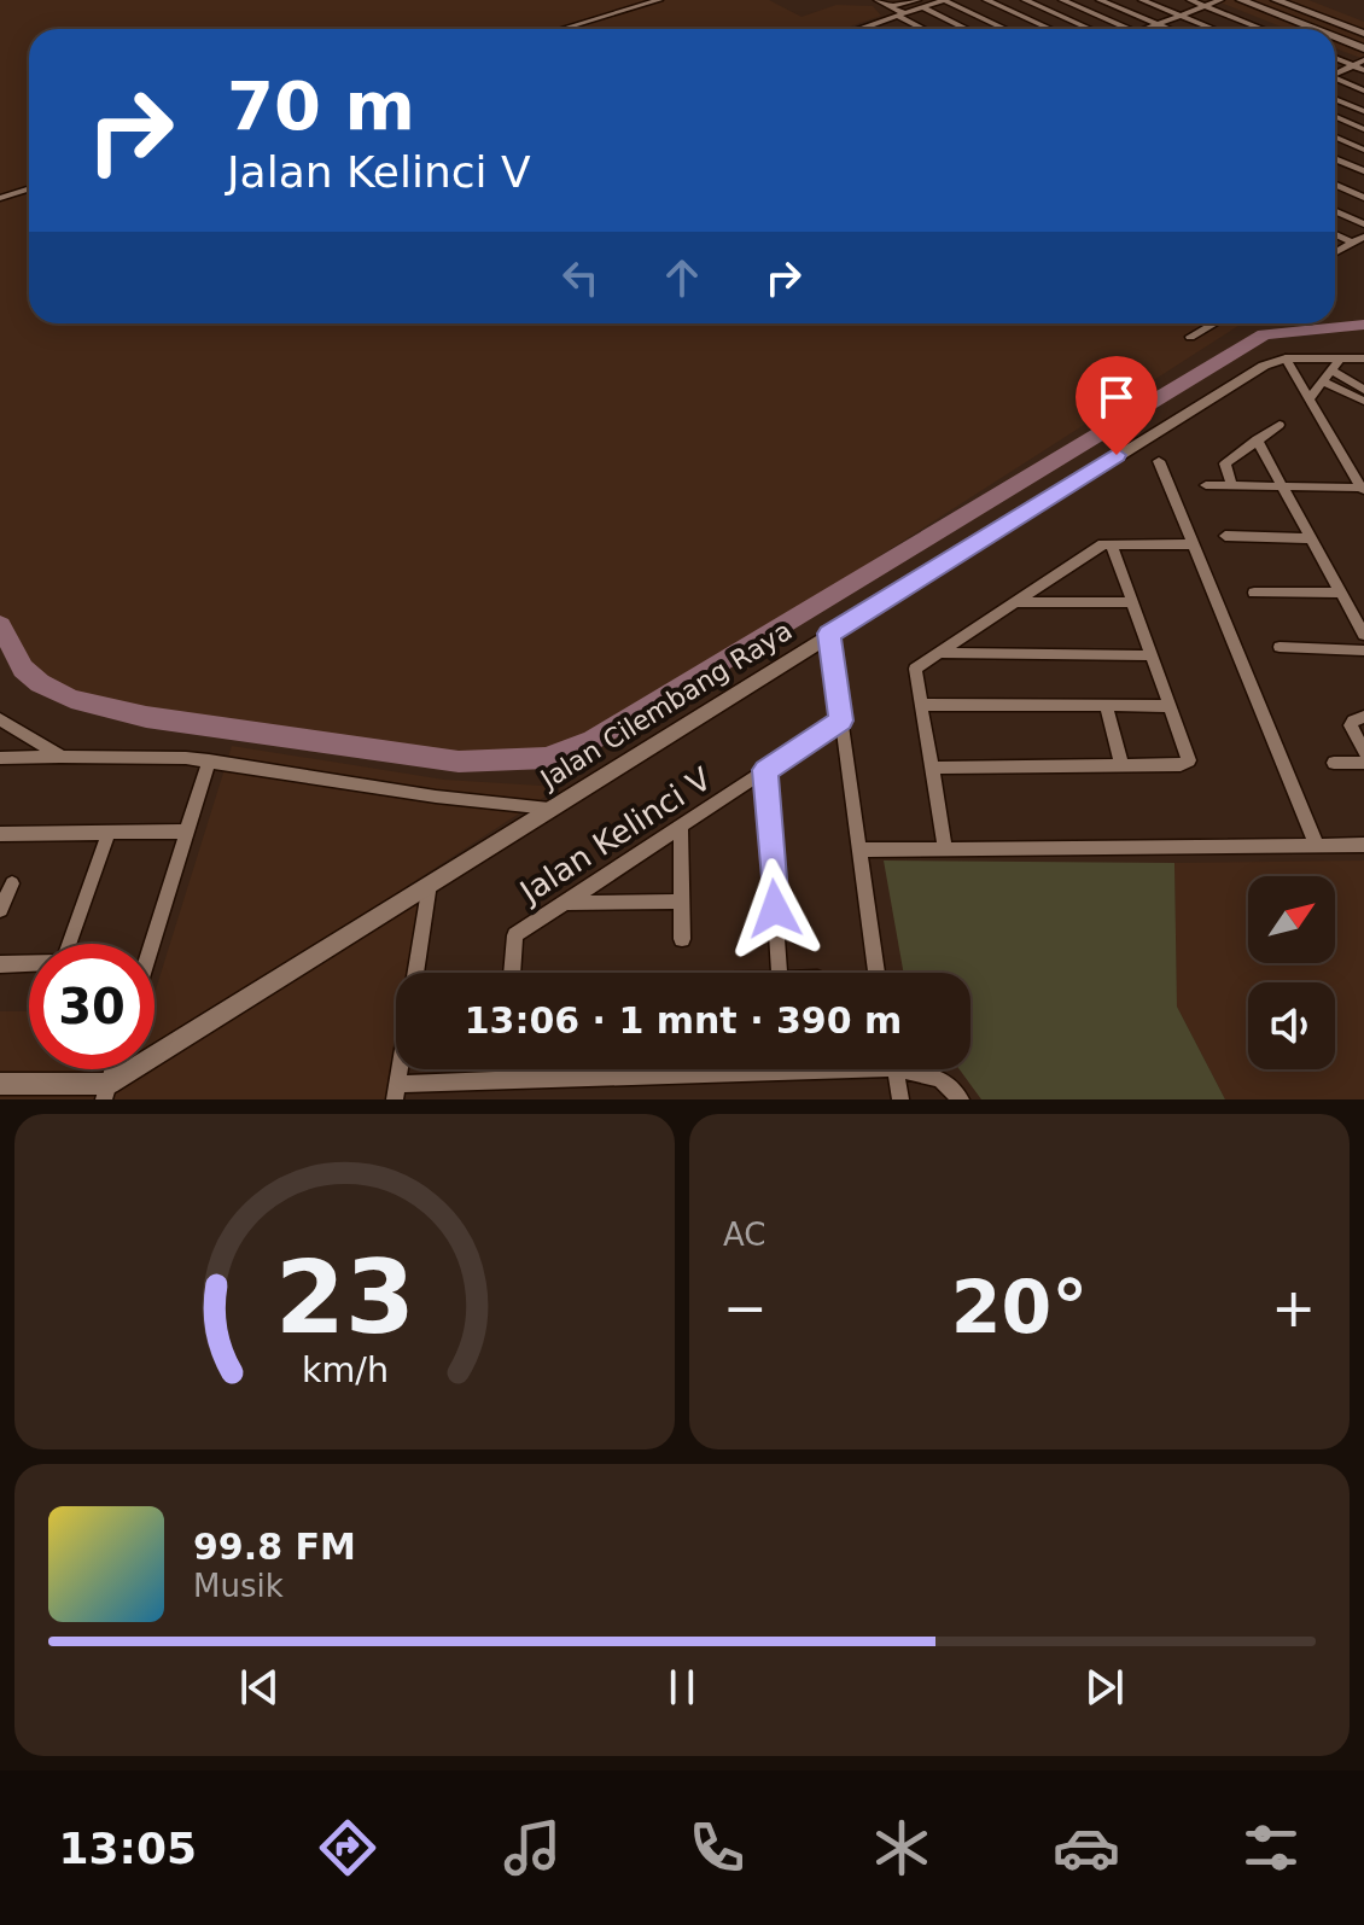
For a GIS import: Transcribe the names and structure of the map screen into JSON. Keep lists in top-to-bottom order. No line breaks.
{"streets":{"street":["Jalan Cilembang Raya","Jalan Kelinci V"]},"north":"top right","page":{"turn":["70 m","Jalan Kelinci V"],"limit":"30","trip":"13:06 · 1 mnt · 390 m","tile":"AC","heat":["−","20°","+"],"song":["99.8 FM","Musik"],"tabs":"13:05","gauge":["23","km/h"]}}
